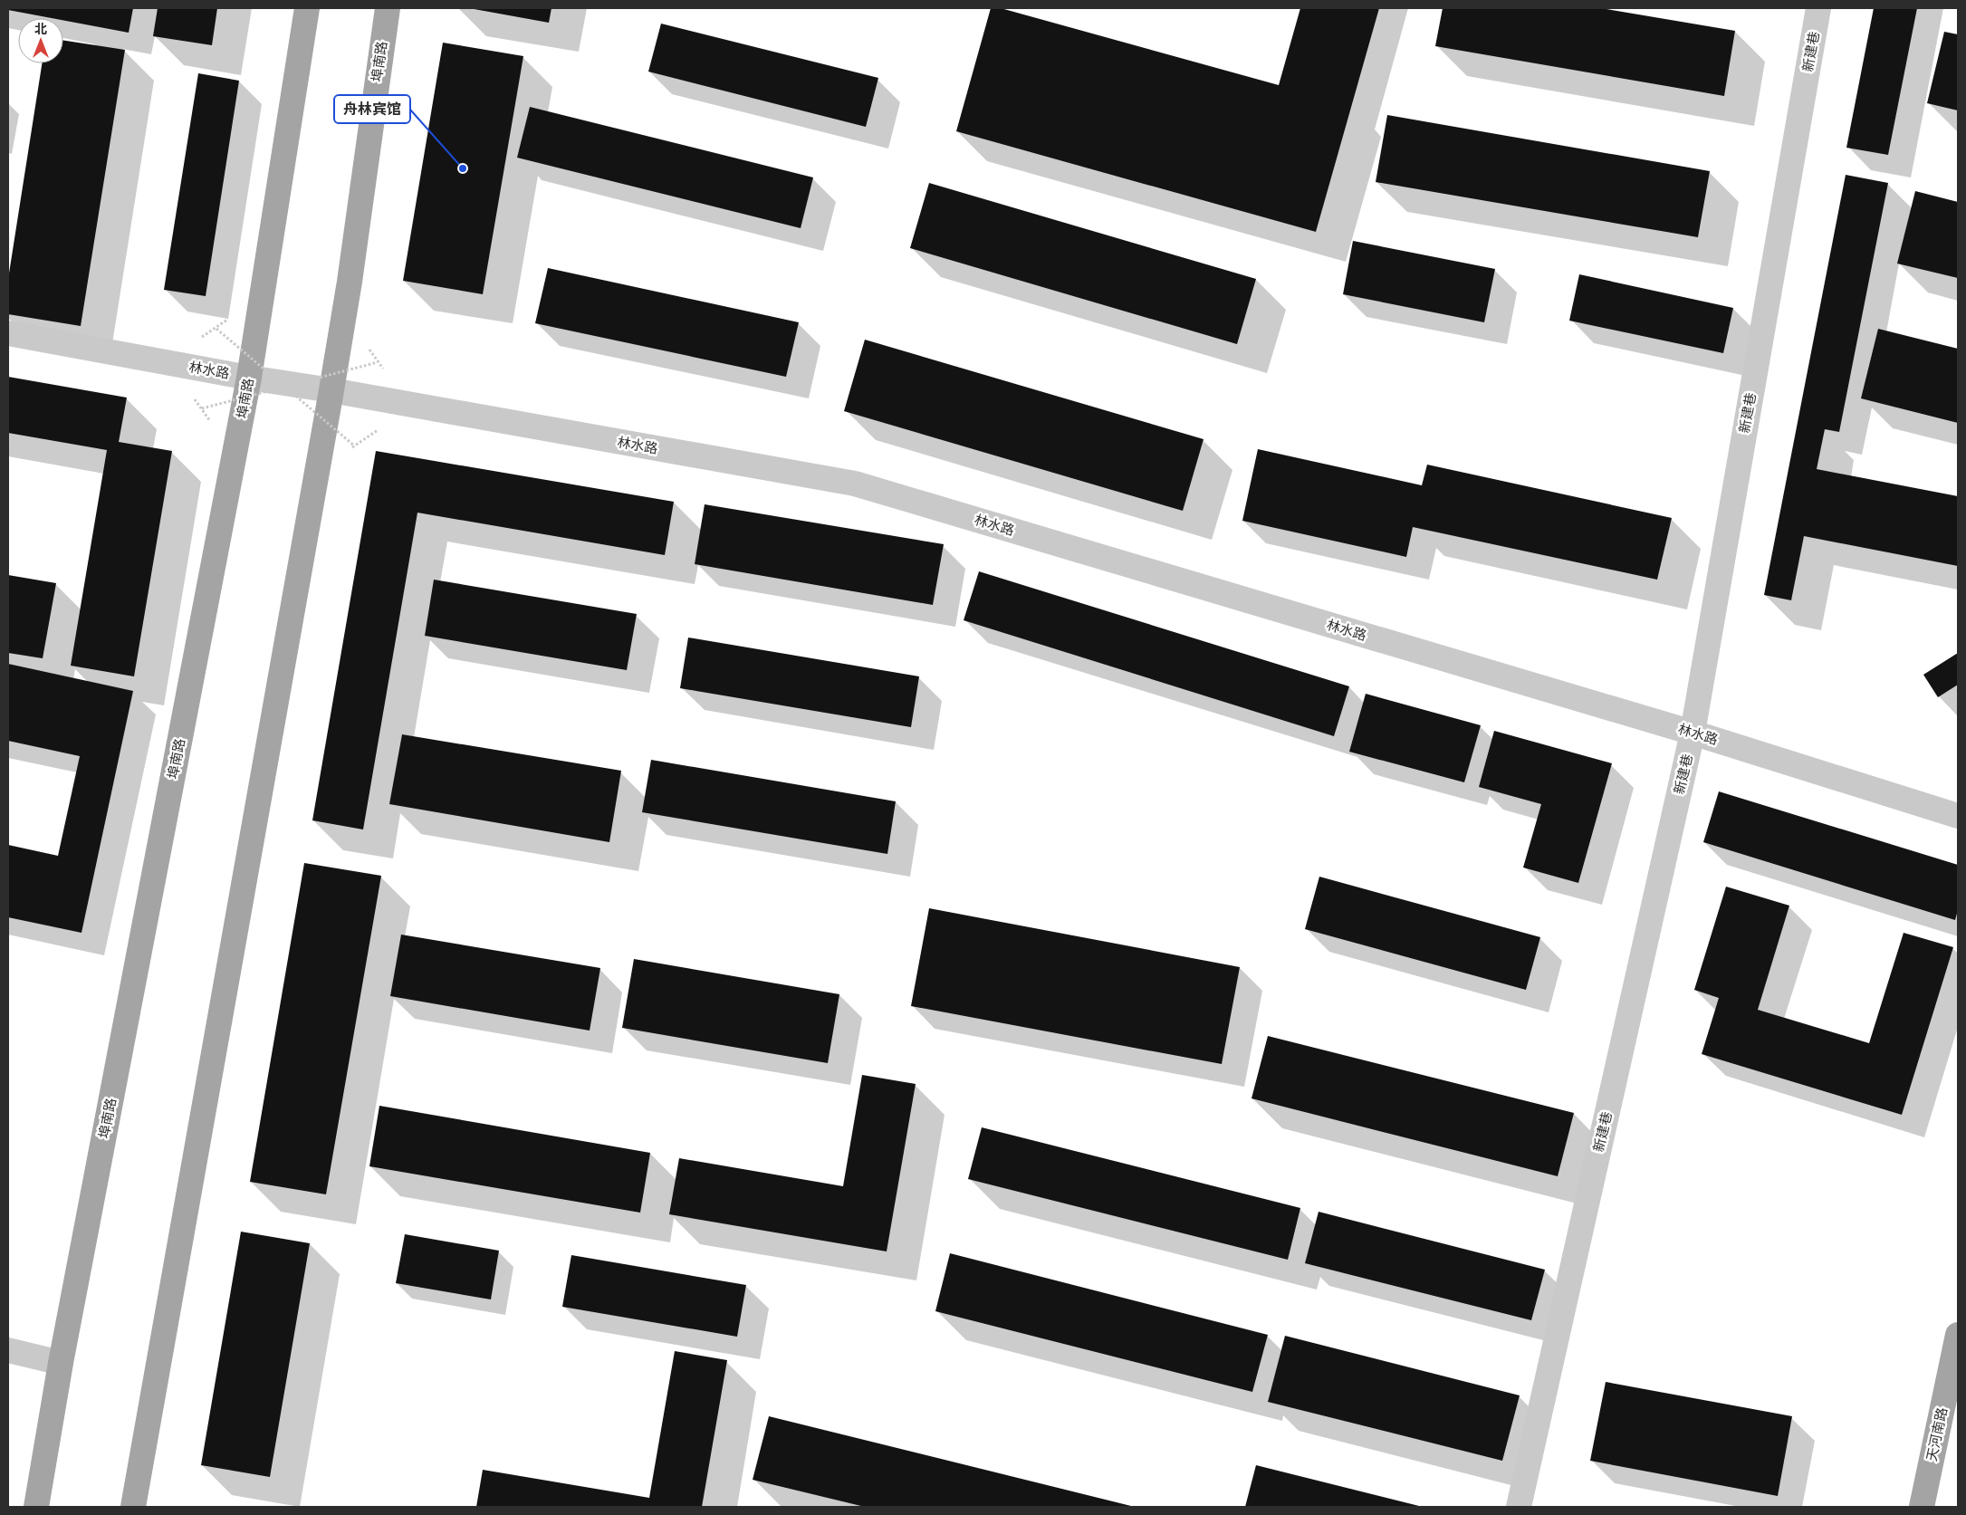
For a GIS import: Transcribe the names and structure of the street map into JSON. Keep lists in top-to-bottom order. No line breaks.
{"streets":{"main road":["埠南路","天河南路"],"street":["新建巷","林水路"]},"crossings":[["新建巷","林水路"],["埠南路","林水路"]],"places":["舟林宾馆"],"north":"top"}
